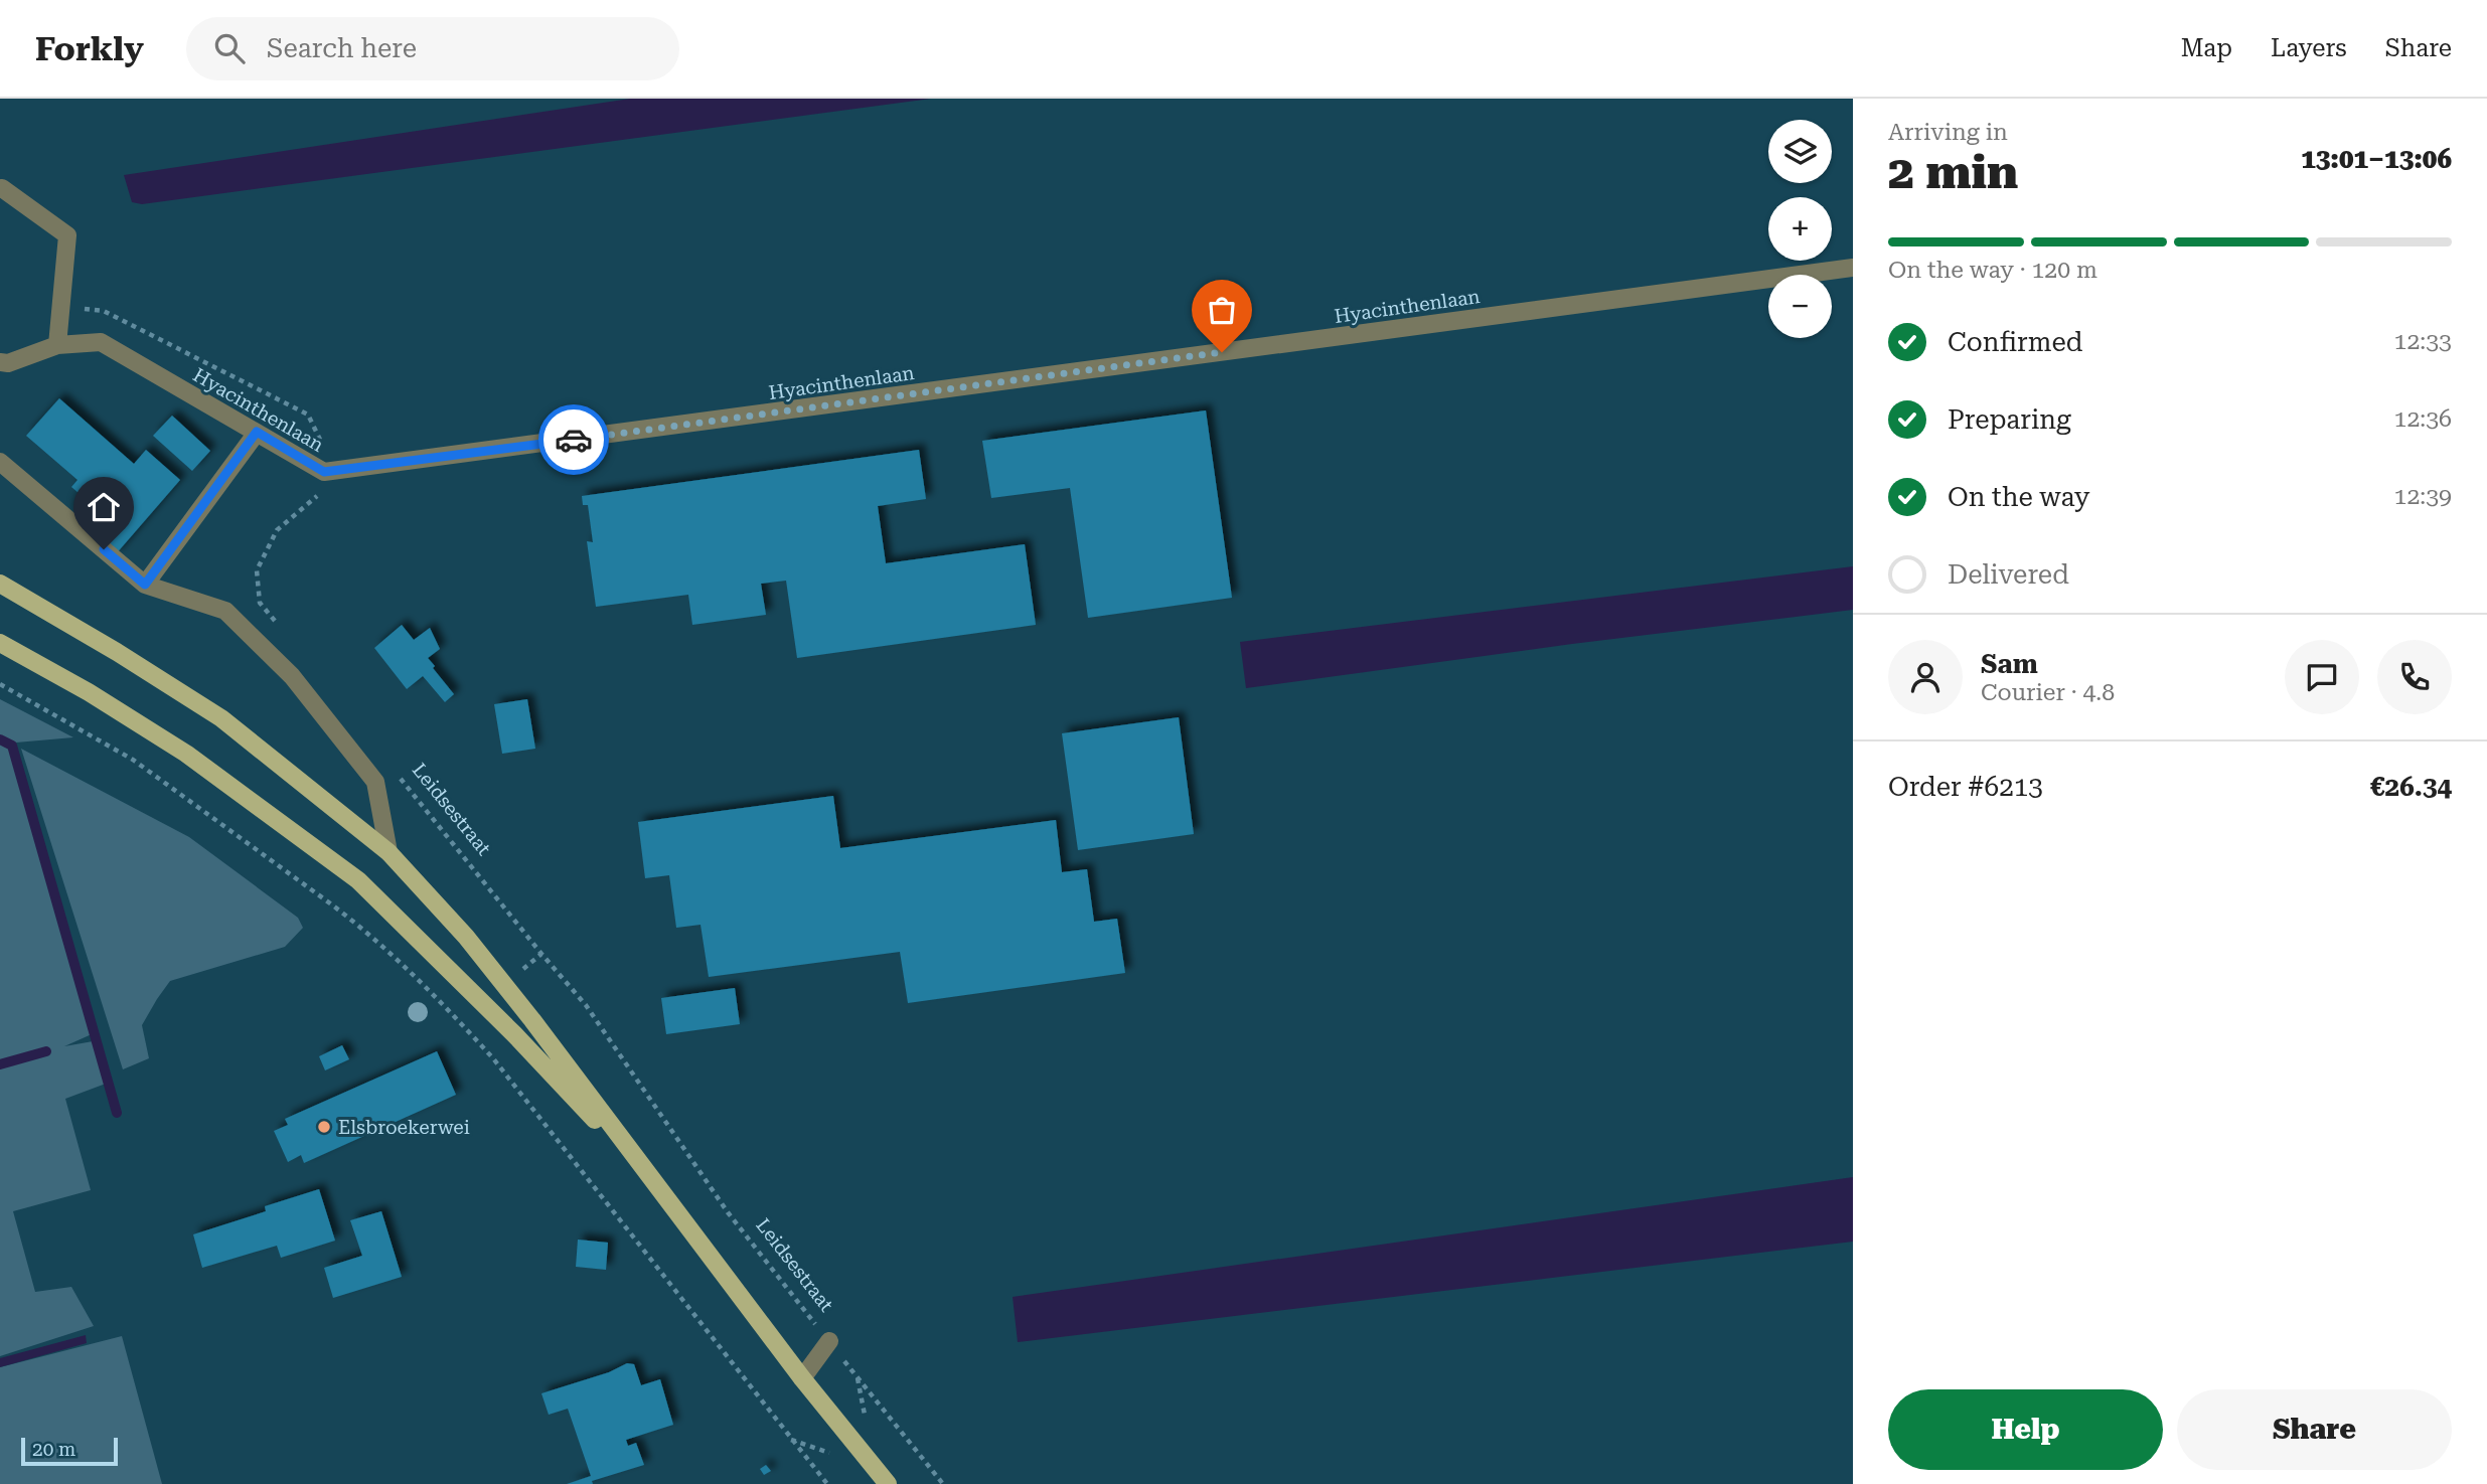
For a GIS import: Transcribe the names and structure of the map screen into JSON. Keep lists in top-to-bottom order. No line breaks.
{"streets":{"street":["Hyacinthenlaan"],"path":["Leidsestraat"]},"places":["Elsbroekerwei"],"scale_bar":"20 m","page":{"header":"Forkly","search":"Search here","nav":["Map","Layers","Share"],"heading":["2 min","Arriving in","13:01–13:06"],"panel":["Sam","Courier · 4.8","Order #6213","€26.34"],"map_buttons":["+","−"],"bar":"On the way · 120 m","list":[["Confirmed","12:33"],["Preparing","12:36"],["On the way","12:39"],"Delivered"],"buttons":["Help","Share"],"scale":"20 m"}}
